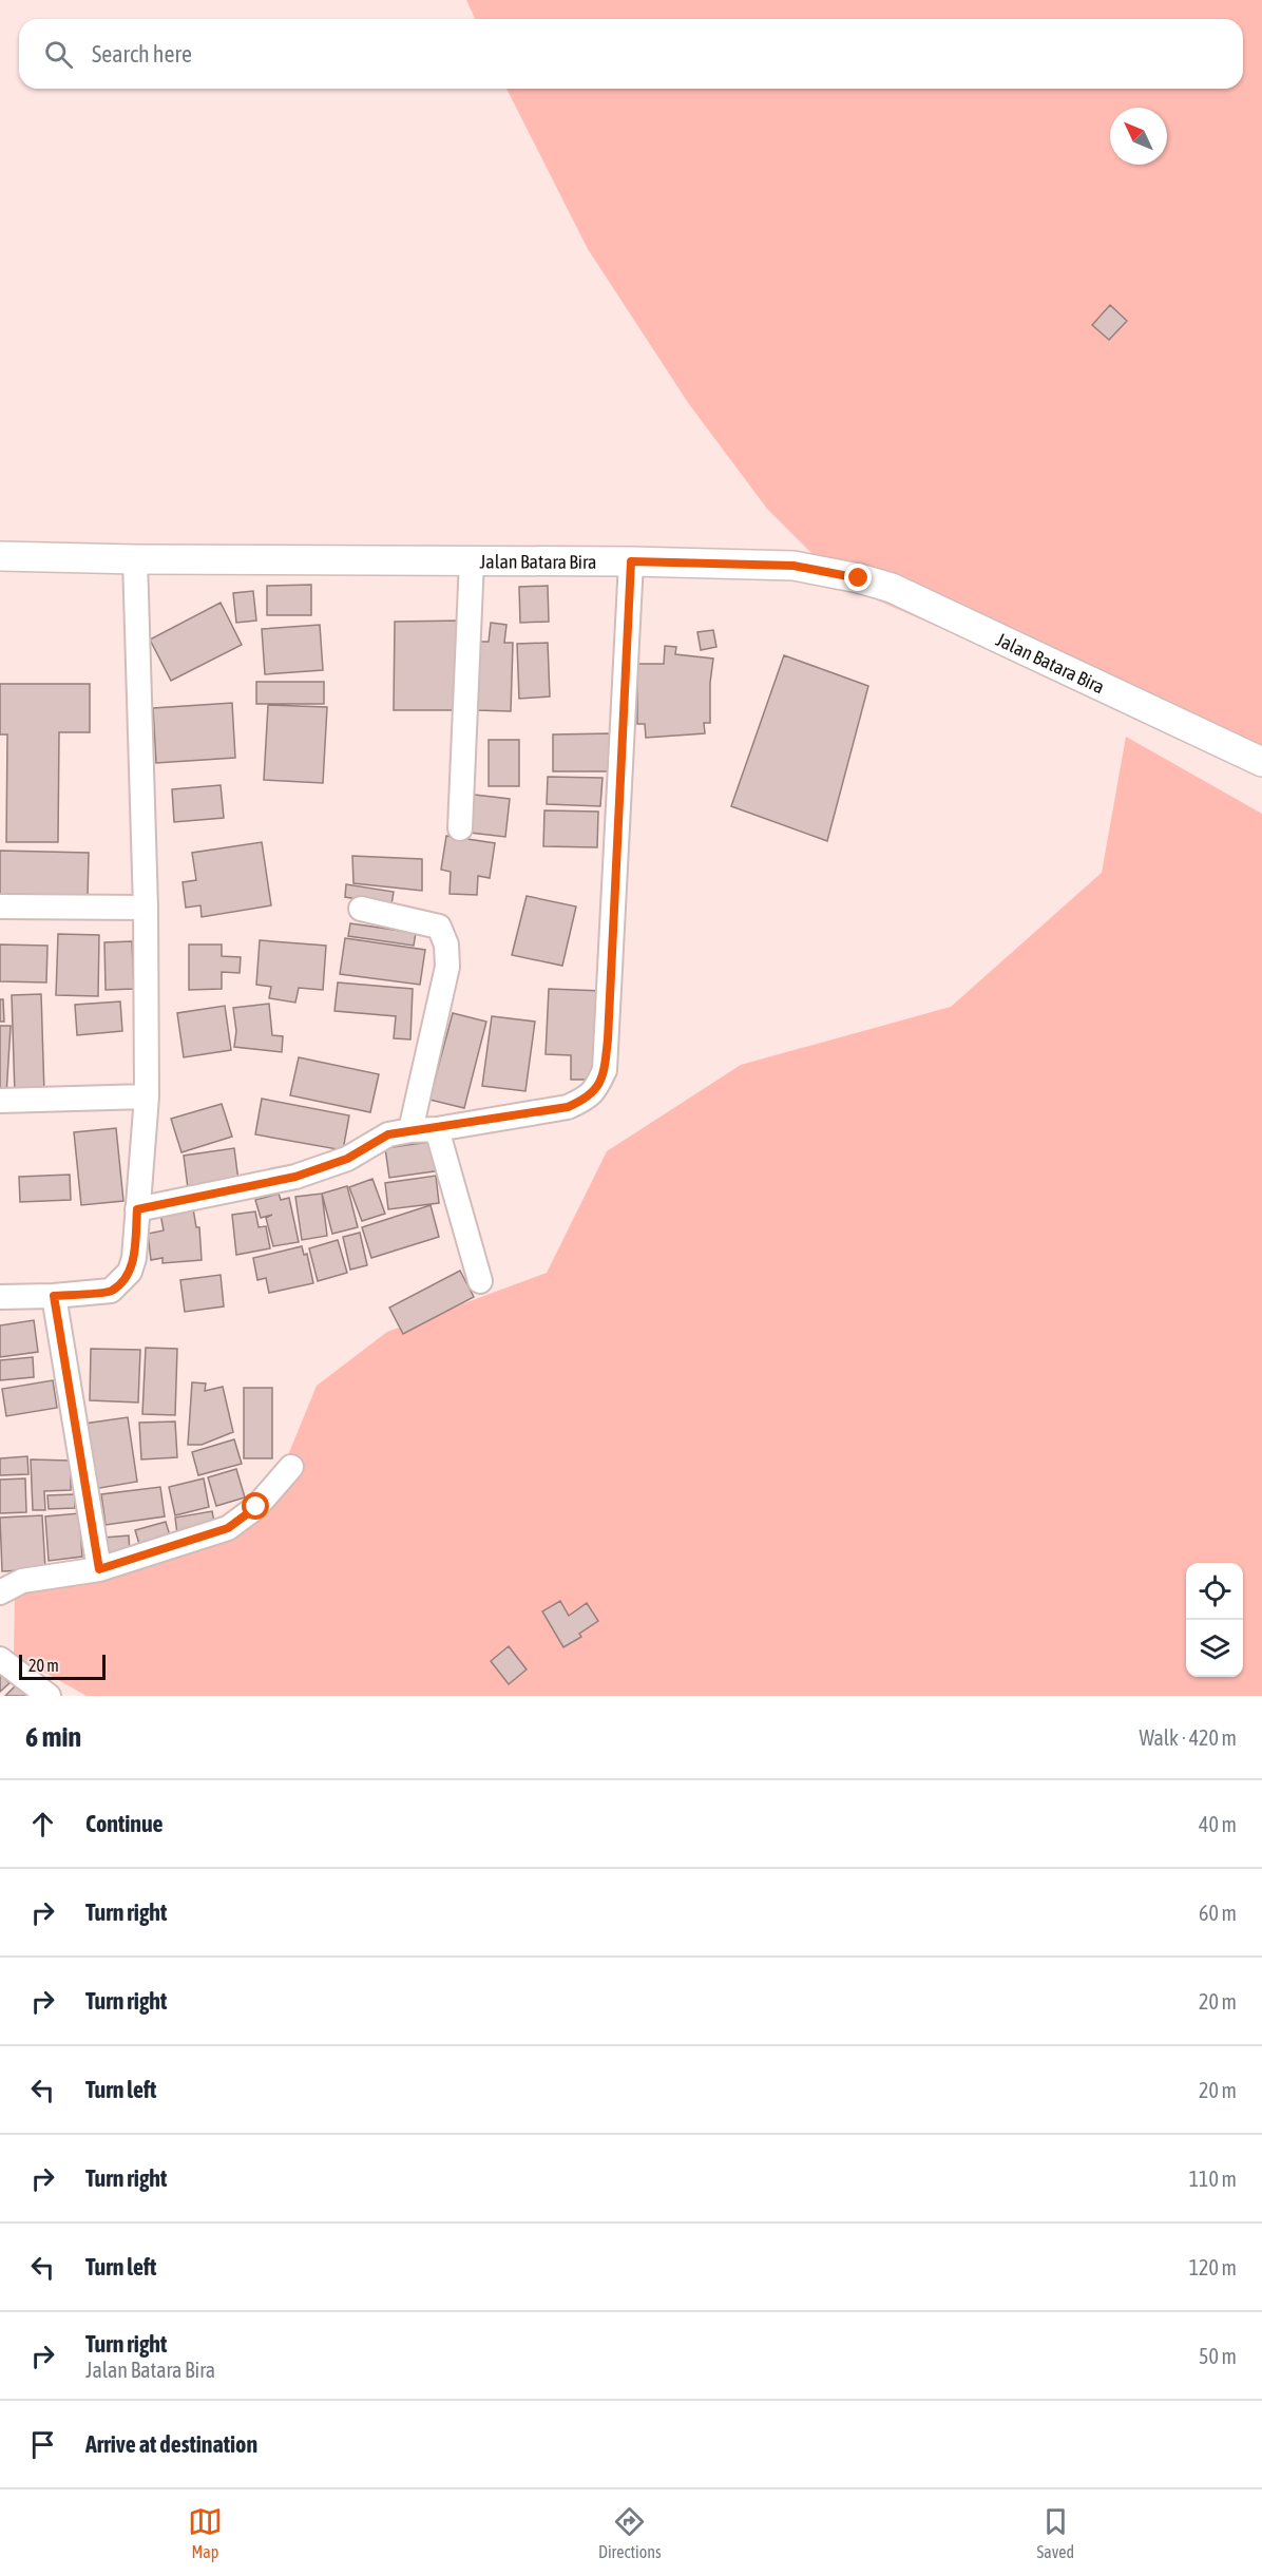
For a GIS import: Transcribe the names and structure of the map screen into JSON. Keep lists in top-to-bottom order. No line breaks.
{"streets":{"street":["Jalan Batara Bira"]},"scale_bar":"20 m","north":"top left","page":{"search":"Search here","scale":"20 m","heading":["6 min","Walk · 420 m"],"list":[["Continue","40 m"],["Turn right","60 m"],["Turn right","20 m"],["Turn left","20 m"],["Turn right","110 m"],["Turn left","120 m"],["Turn right","Jalan Batara Bira","50 m"],"Arrive at destination"],"nav":["Map","Directions","Saved"]}}
